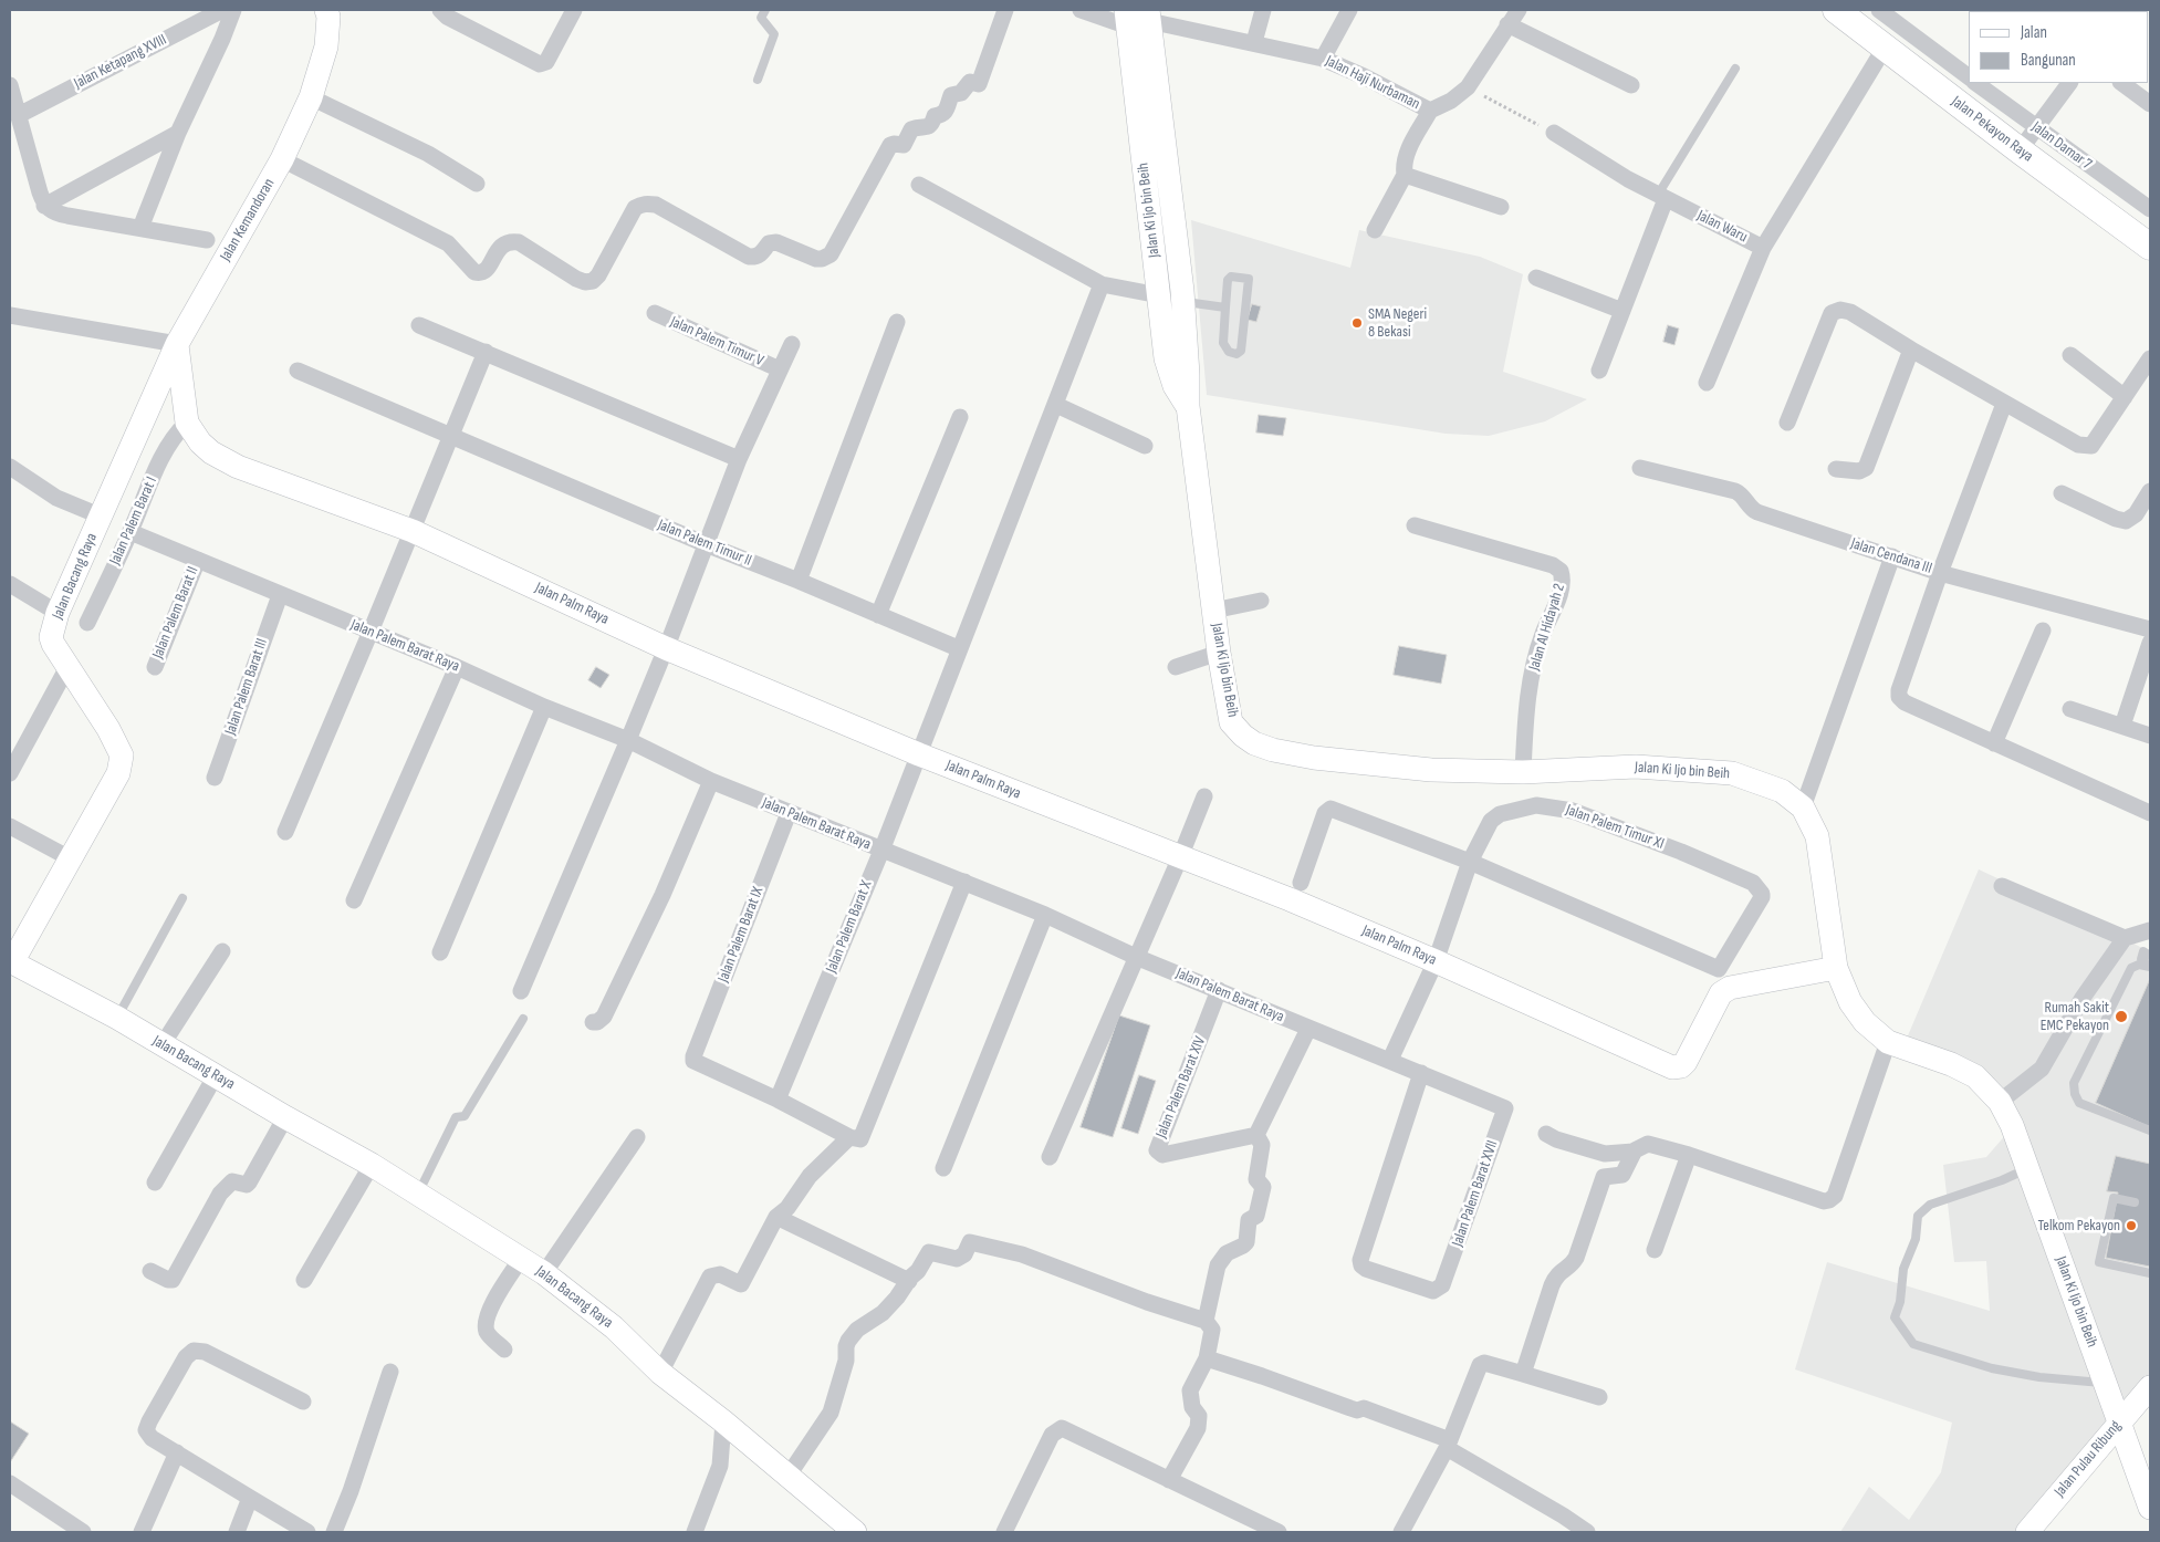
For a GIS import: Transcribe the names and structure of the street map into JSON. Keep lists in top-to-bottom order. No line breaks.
{"streets":{"main road":["Jalan Pekayon Raya"],"street":["Jalan Ketapang XVIII","Jalan Haji Nurbaman","Jalan Damar 7","Jalan Ki Ijo bin Beih","Jalan Kemandoran","Jalan Waru","Jalan Palem Timur V","Jalan Palem Barat I","Jalan Palem Timur II","Jalan Cendana III","Jalan Bacang Raya","Jalan Palm Raya","Jalan Palem Barat II","Jalan Al Hidayah 2","Jalan Palem Barat Raya","Jalan Palem Barat III","Jalan Palem Timur XI","Jalan Palem Barat X","Jalan Palem Barat IX","Jalan Palem Barat XIV","Jalan Palem Barat XVII","Jalan Pulau Ribung"]},"crossings":[["Jalan Haji Nurbaman","Jalan Ki Ijo bin Beih"],["Jalan Pekayon Raya","Jalan Waru"],["Jalan Ki Ijo bin Beih","Jalan Palm Raya"],["Jalan Ki Ijo bin Beih","Jalan Al Hidayah 2"],["Jalan Ki Ijo bin Beih","Jalan Pulau Ribung"],["Jalan Kemandoran","Jalan Bacang Raya"],["Jalan Palem Barat I","Jalan Palm Raya"],["Jalan Palem Barat I","Jalan Palem Barat Raya"],["Jalan Palem Timur II","Jalan Palem Barat X"],["Jalan Palm Raya","Jalan Palem Timur XI"],["Jalan Palm Raya","Jalan Palem Barat X"],["Jalan Palem Barat II","Jalan Palem Barat Raya"],["Jalan Palem Barat Raya","Jalan Palem Barat III"],["Jalan Palem Barat Raya","Jalan Palem Timur XI"],["Jalan Palem Barat Raya","Jalan Palem Barat X"],["Jalan Palem Barat Raya","Jalan Palem Barat IX"],["Jalan Palem Barat Raya","Jalan Palem Barat XIV"],["Jalan Palem Barat Raya","Jalan Palem Barat XVII"],["Jalan Palem Barat X","Jalan Palem Barat IX"]],"places":["SMA Negeri 8 Bekasi","Rumah Sakit EMC Pekayon","Telkom Pekayon"],"legend":["Jalan","Bangunan"]}
